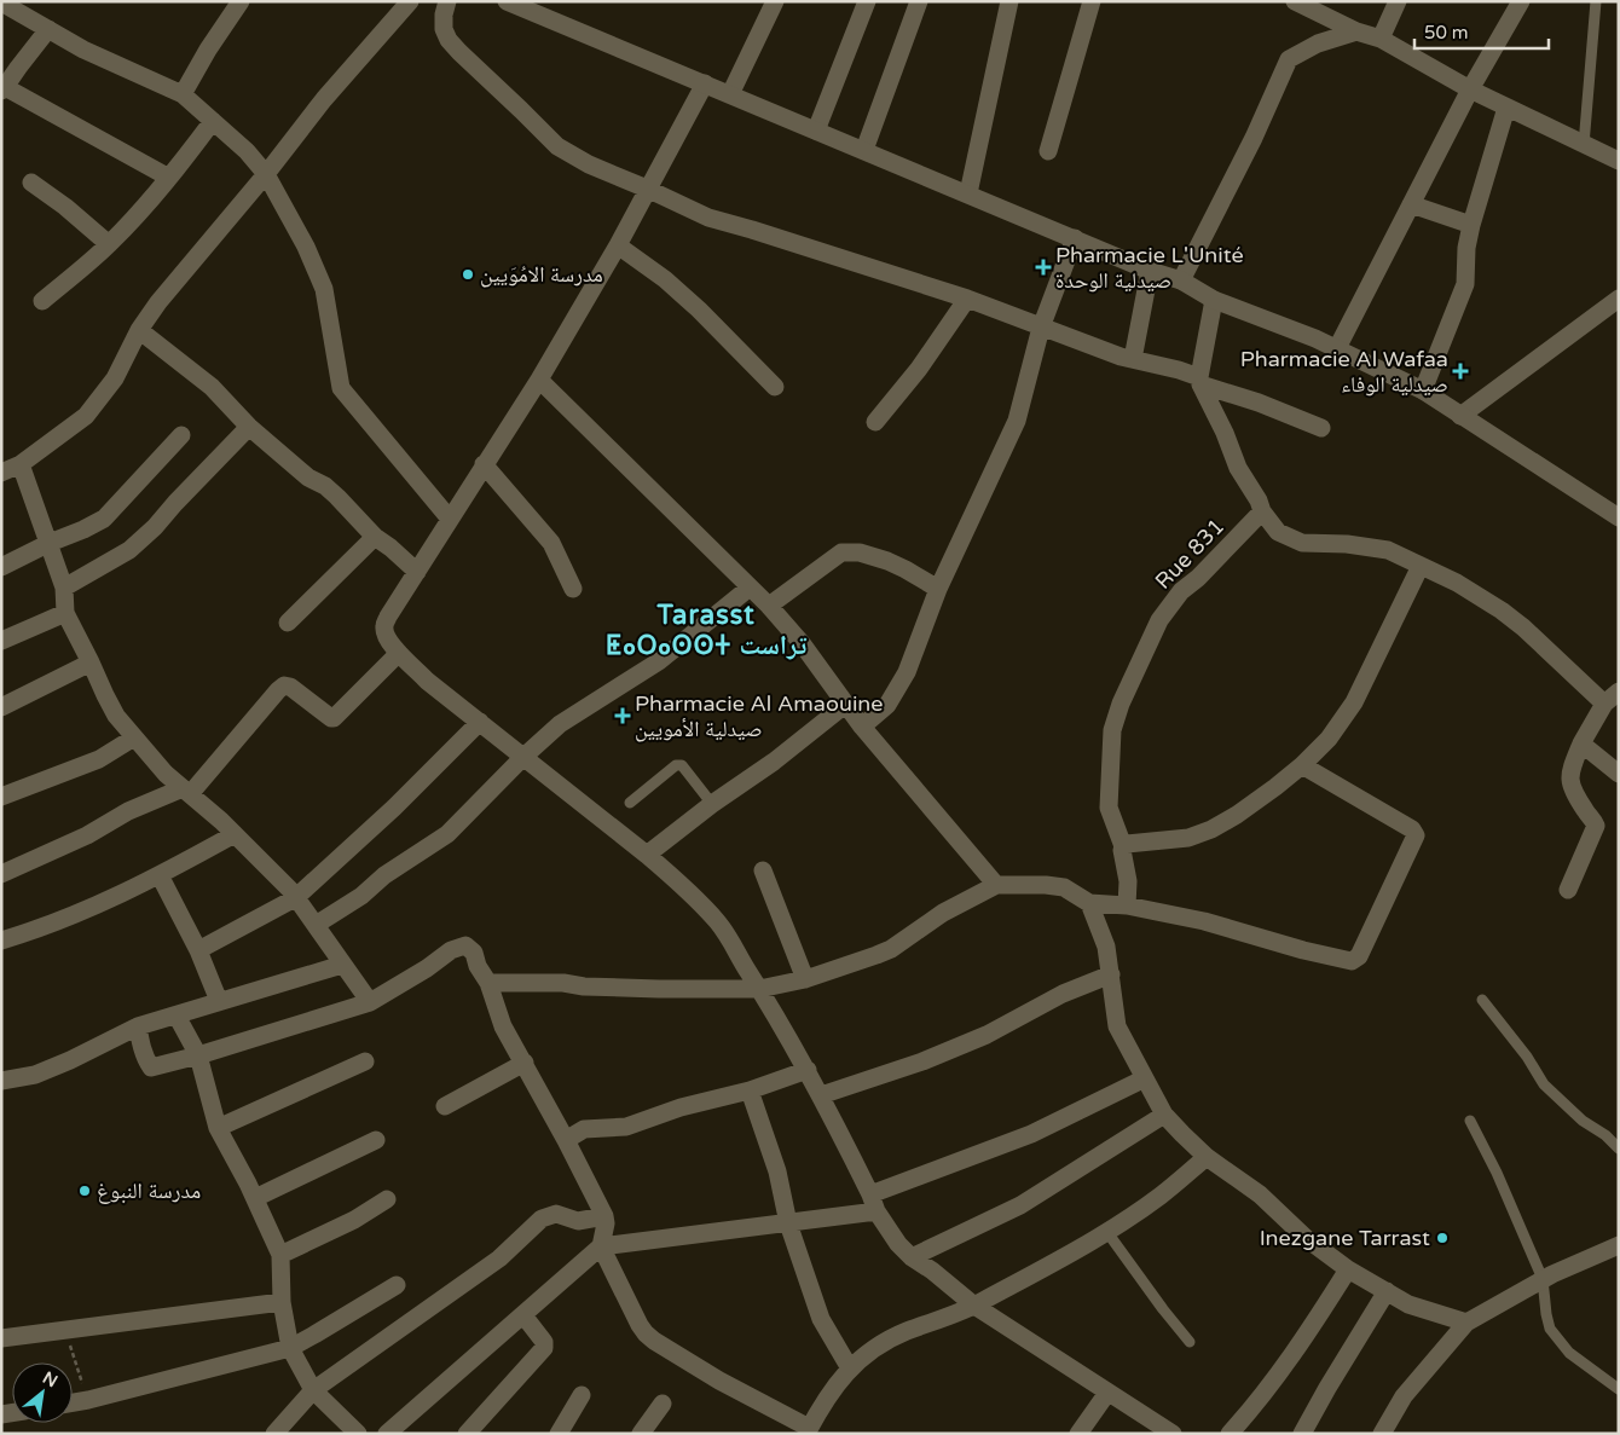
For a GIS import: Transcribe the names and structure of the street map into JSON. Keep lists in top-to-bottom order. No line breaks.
{"streets":{"street":["Rue 831"]},"districts":["Tarasst ⵟⴰⵔⴰⵙⵙⵜ تراست"],"places":{"health":["Pharmacie L'Unité صيدلية الوحدة","Pharmacie Al Wafaa صيدلية الوفاء","Pharmacie Al Amaouine صيدلية الأمويين"],"other":["مدرسة الامُوَيين","مدرسة النبوغ","Inezgane Tarrast"]},"scale_bar":"50 m","north":"top right"}
